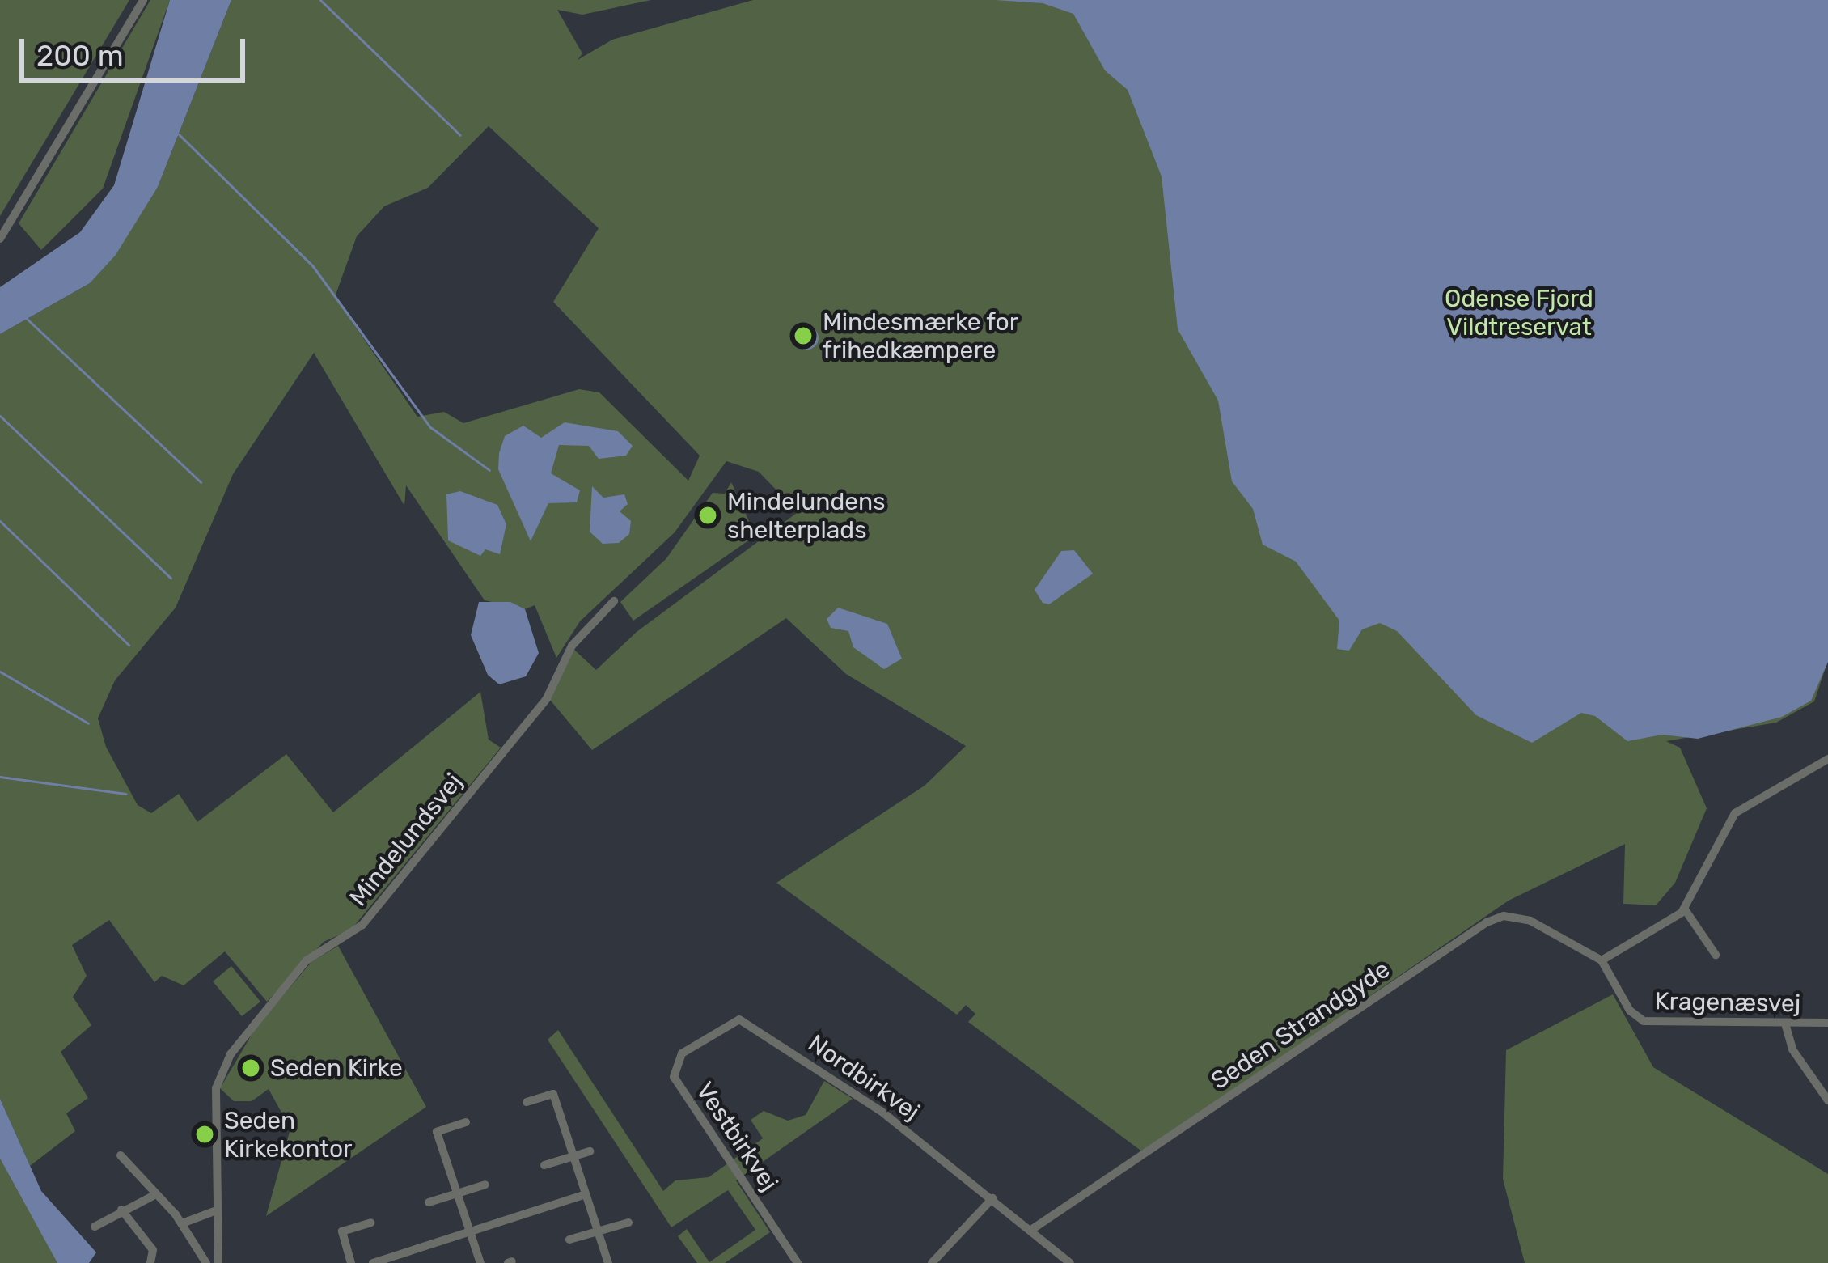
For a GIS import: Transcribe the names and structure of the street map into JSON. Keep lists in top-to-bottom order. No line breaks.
{"streets":{"street":["Mindelundsvej","Kragenæsvej","Seden Strandgyde","Nordbirkvej","Vestbirkvej"]},"crossings":[["Kragenæsvej","Seden Strandgyde"],["Nordbirkvej","Vestbirkvej"]],"parks":["Odense Fjord Vildtreservat"],"places":["Mindesmærke for frihedkæmpere","Mindelundens shelterplads","Seden Kirke","Seden Kirkekontor"],"scale_bar":"200 m"}
